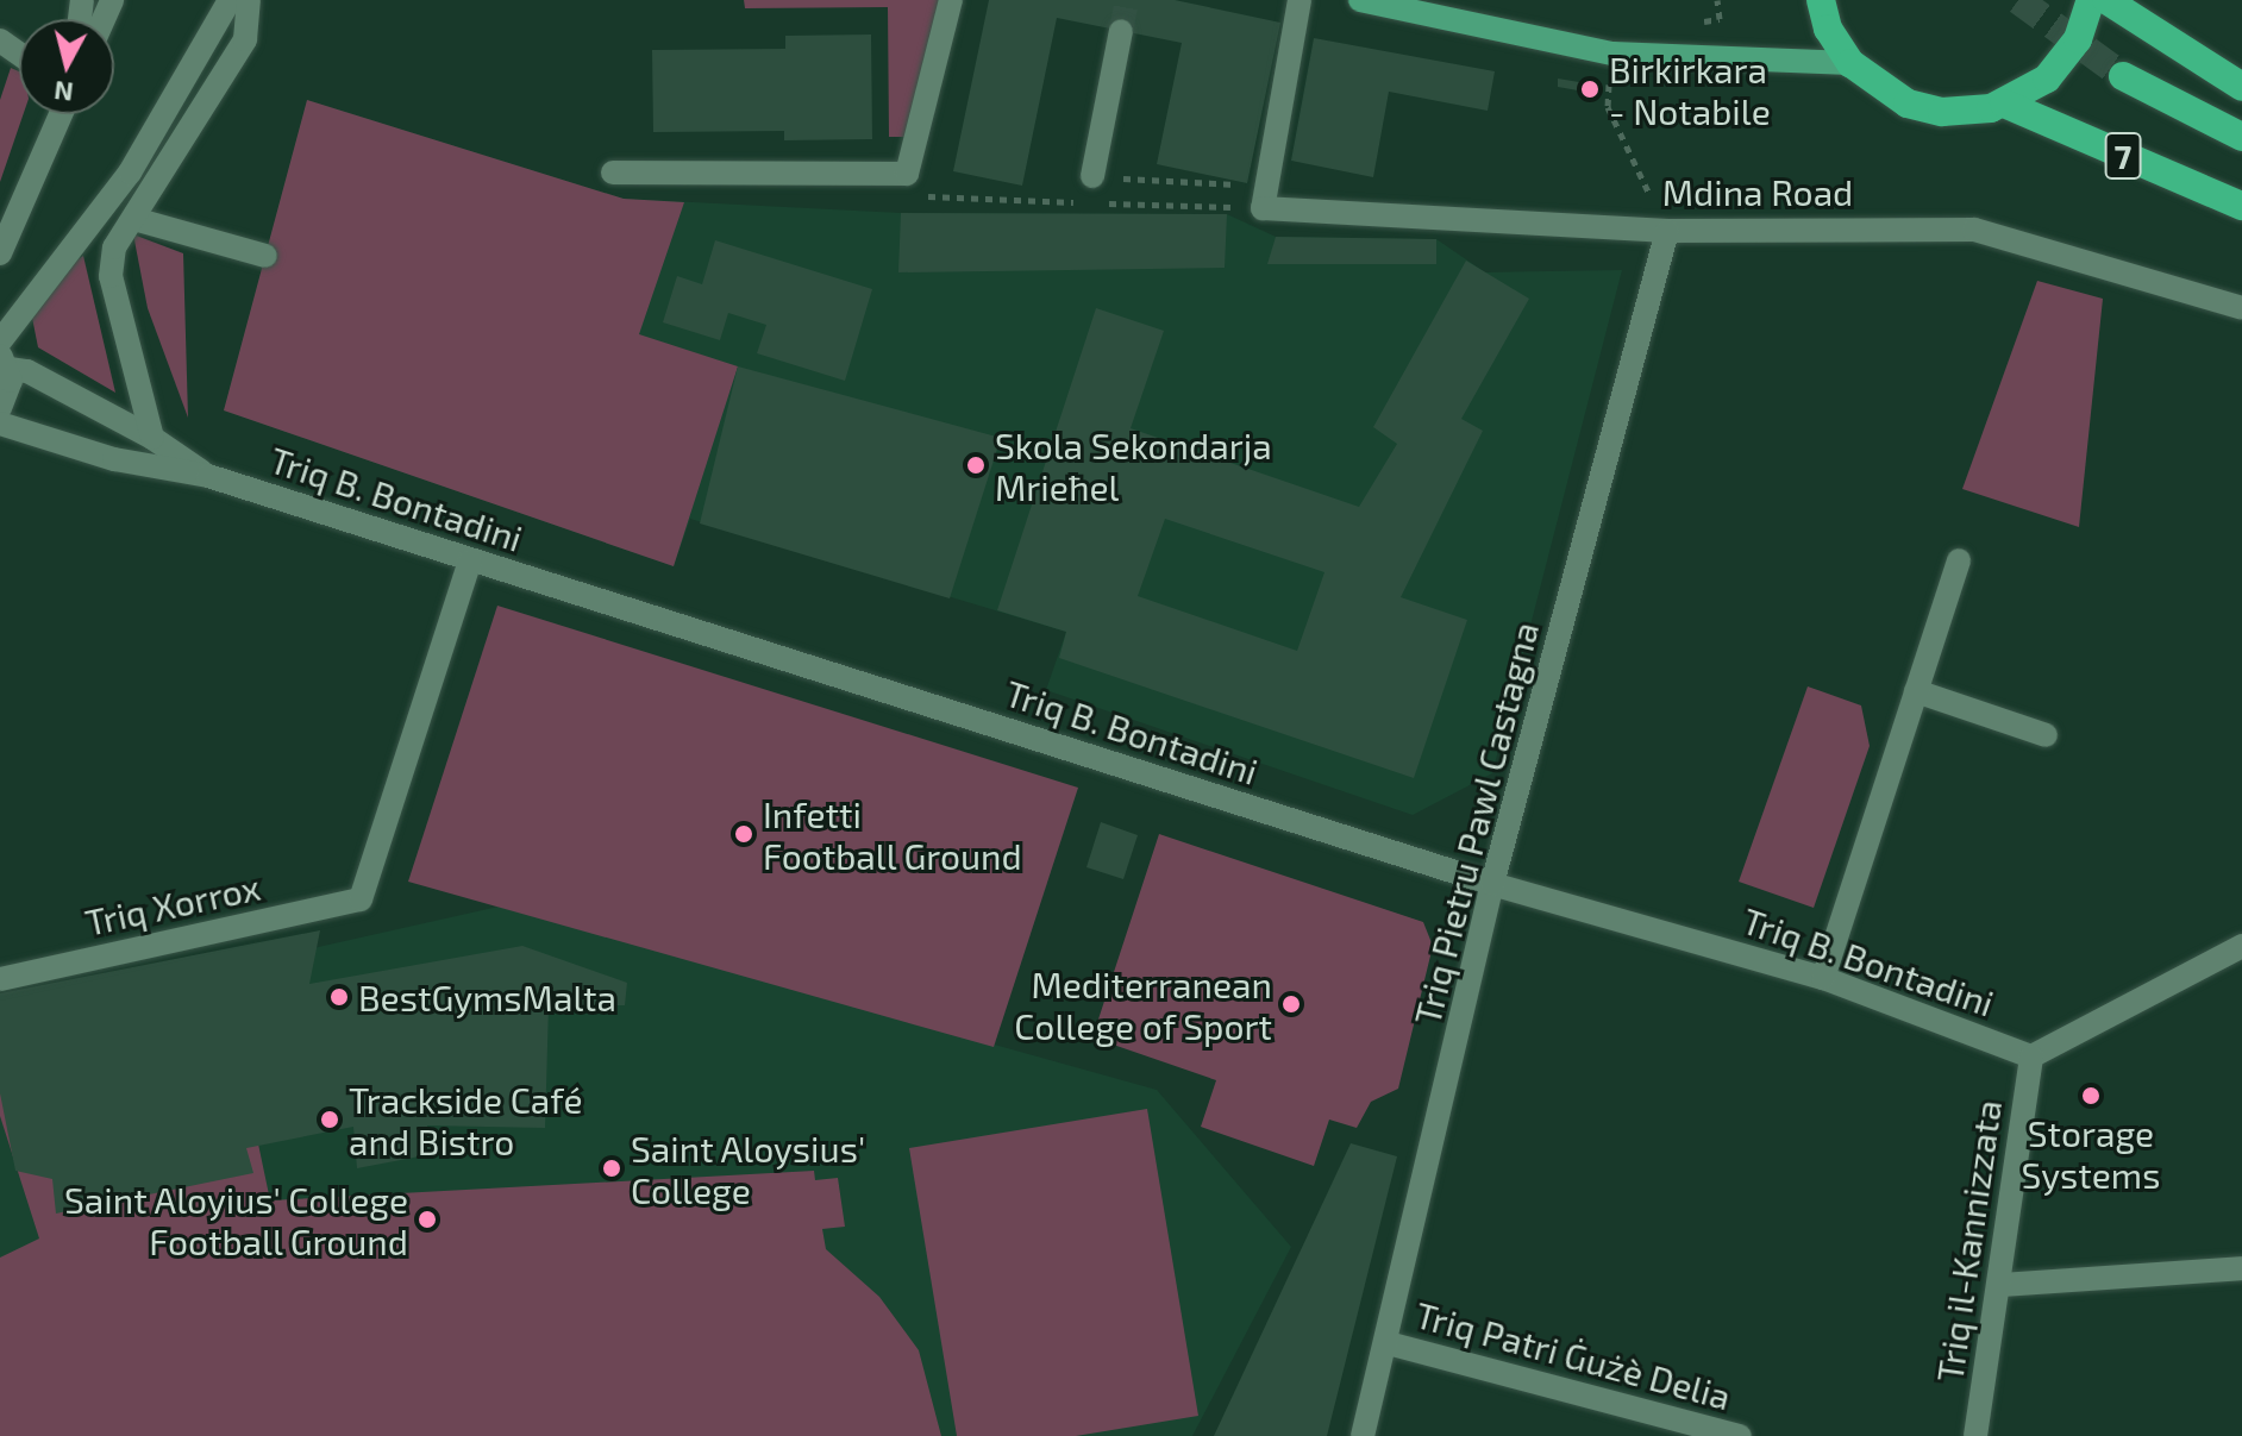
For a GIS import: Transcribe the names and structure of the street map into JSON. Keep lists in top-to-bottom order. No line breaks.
{"streets":{"highway":["7"],"street":["Mdina Road","Triq B. Bontadini","Triq Pietru Pawl Castagna","Triq Xorrox","Triq il-Kannizzata","Triq Patri Ġużè Delia"]},"crossings":[["Mdina Road","Triq Pietru Pawl Castagna"],["Triq B. Bontadini","Triq Pietru Pawl Castagna"],["Triq B. Bontadini","Triq Xorrox"],["Triq B. Bontadini","Triq il-Kannizzata"],["Triq Pietru Pawl Castagna","Triq Patri Ġużè Delia"]],"places":["Birkirkara - Notabile","Skola Sekondarja Mrieħel","Infetti Football Ground","BestGymsMalta","Mediterranean College of Sport","Storage Systems","Trackside Café and Bistro","Saint Aloysius' College","Saint Aloyius' College Football Ground"],"north":"bottom"}
